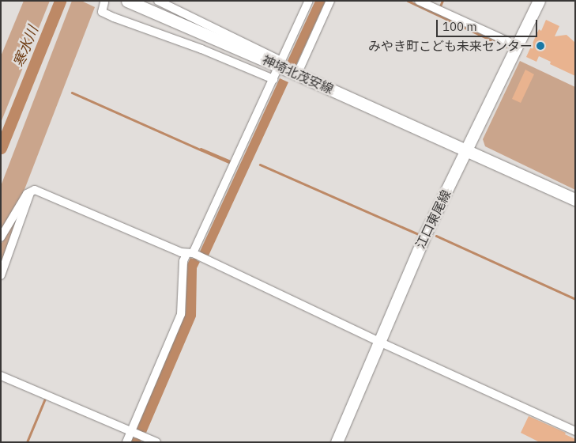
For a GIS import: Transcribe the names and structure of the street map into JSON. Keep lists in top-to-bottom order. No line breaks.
{"streets":{"main road":["神埼北茂安線","江口東尾線"]},"crossings":[["神埼北茂安線","江口東尾線"]],"water":["寒水川"],"places":["みやき町こども未来センター"],"scale_bar":"100 m"}
